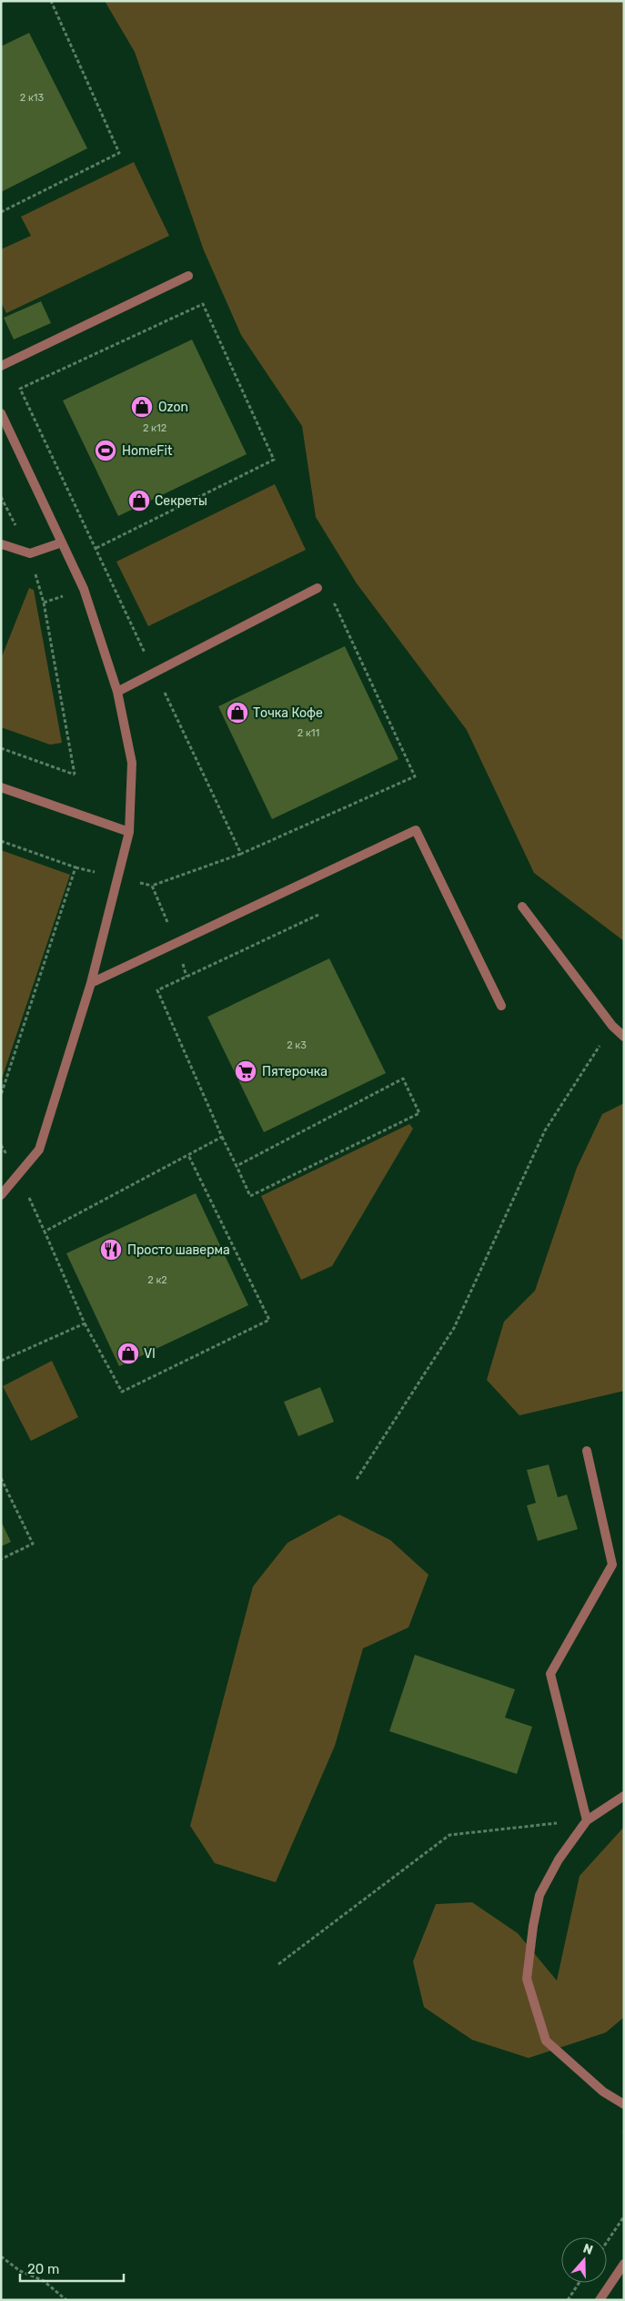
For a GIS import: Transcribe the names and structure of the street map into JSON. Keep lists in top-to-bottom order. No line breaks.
{"places":{"shop":["Ozon","Секреты","Точка Кофе","Vl"],"sports":["HomeFit"],"supermarket":["Пятерочка"],"restaurant":["Просто шаверма"]},"house_numbers":["2 к13","2 к12","2 к11","2 к3","2 к2"],"scale_bar":"20 m","north":"top"}
